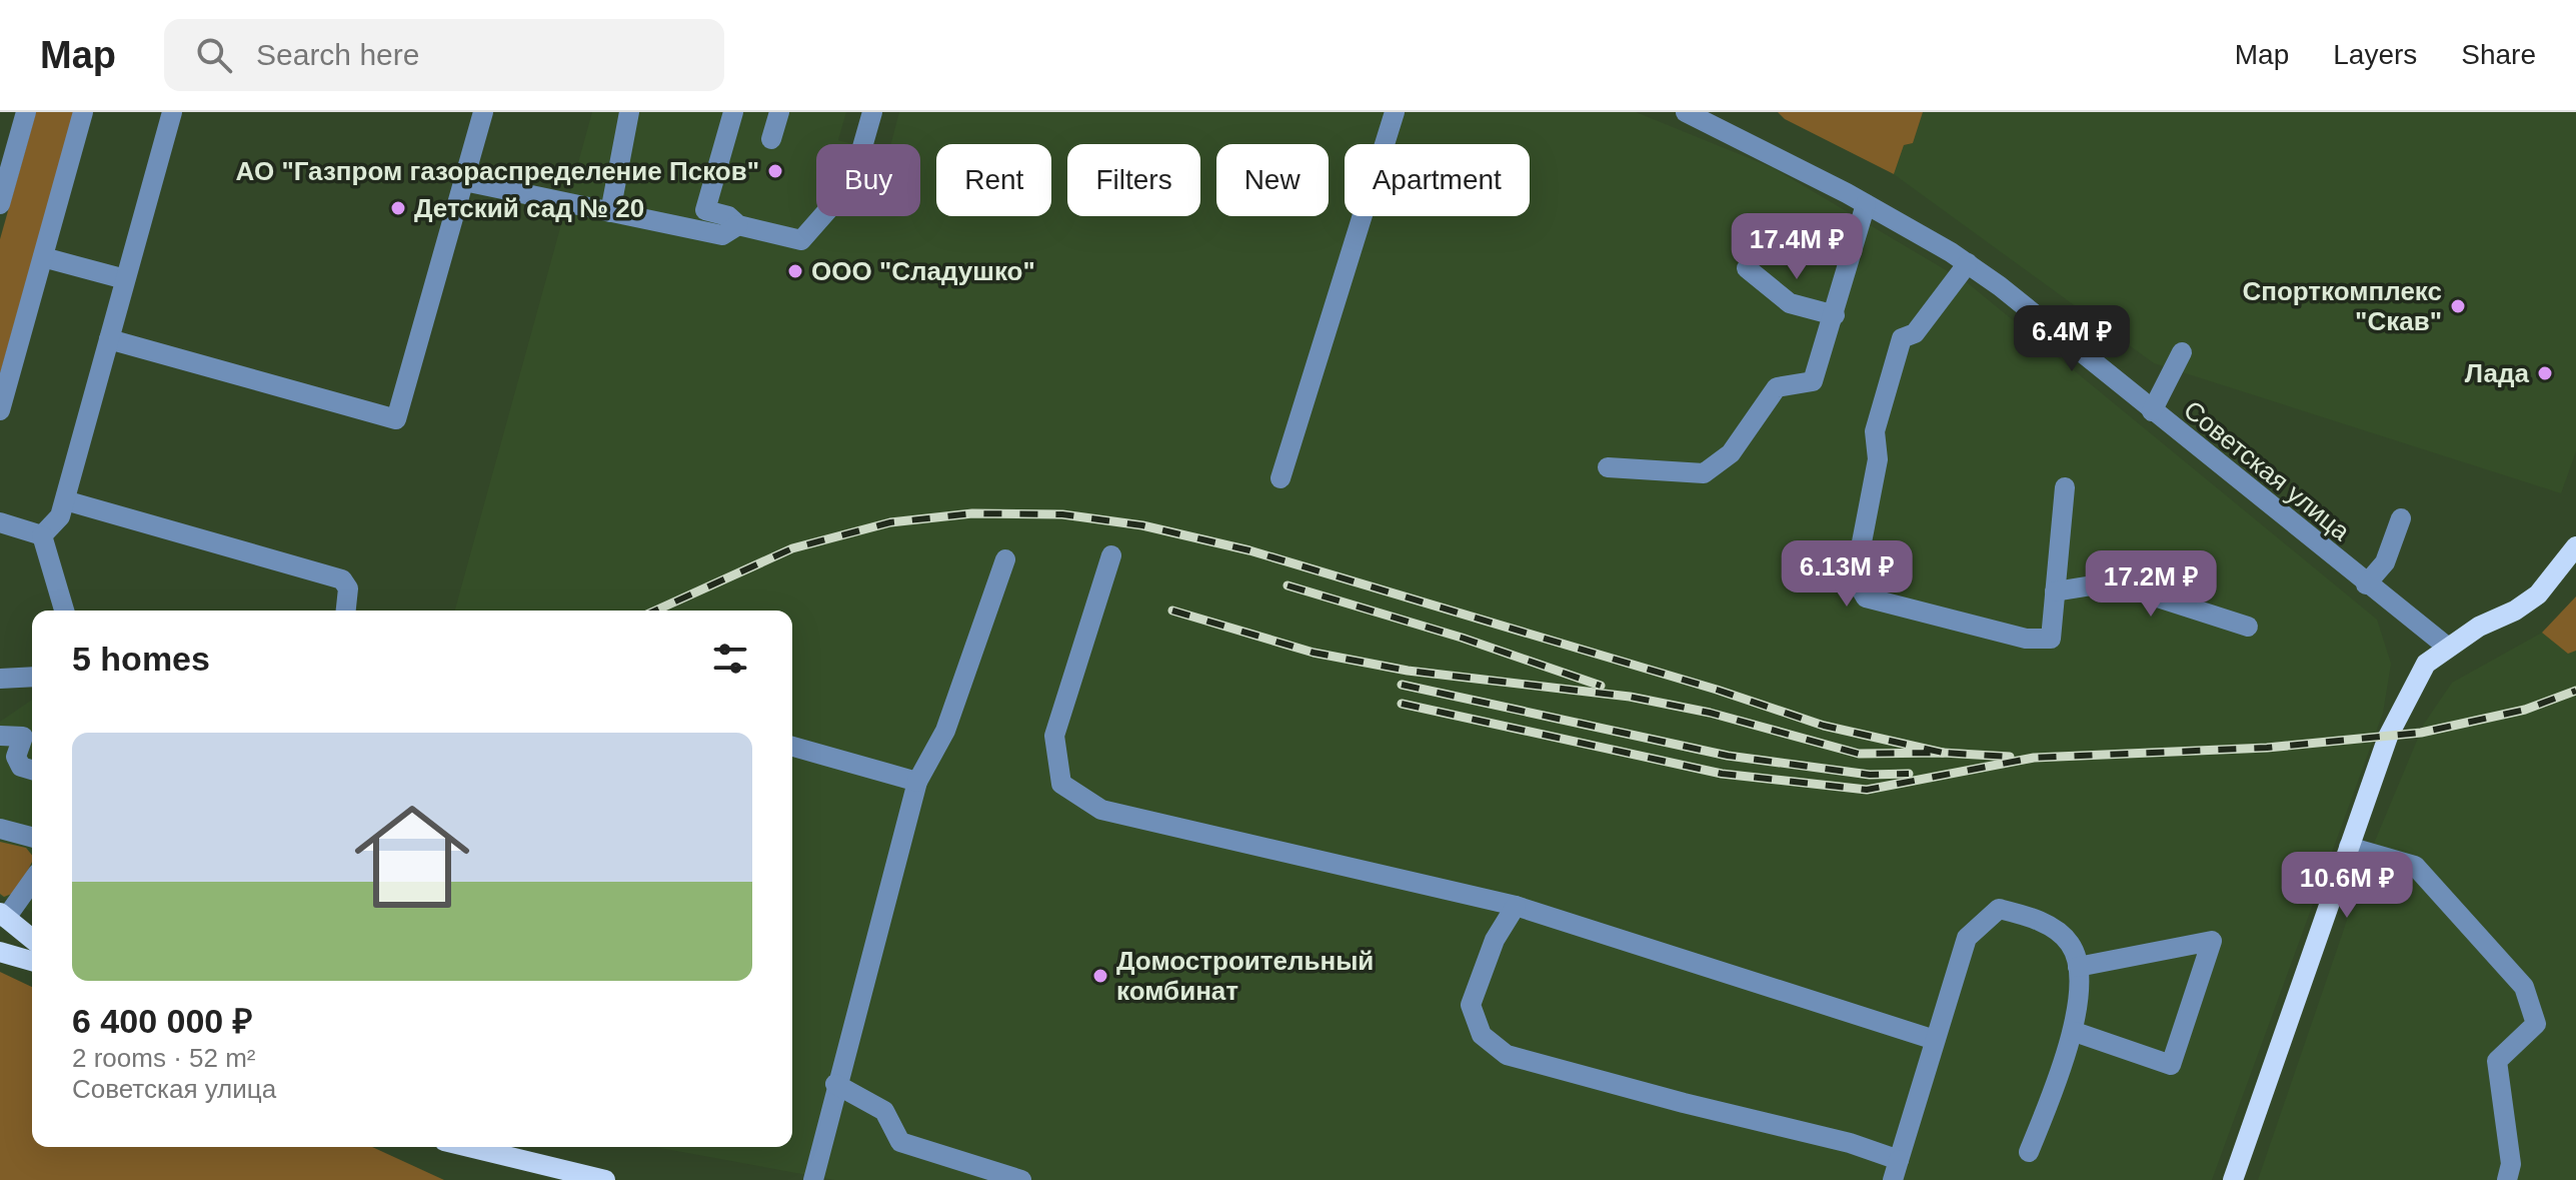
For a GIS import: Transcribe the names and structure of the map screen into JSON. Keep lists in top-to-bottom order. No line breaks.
{"streets":{"street":["Советская улица"]},"places":["АО \"Газпром газораспределение Псков\"","Детский сад № 20","ООО \"Сладушко\"","Спорткомплекс \"Скав\"","Лада","Домостроительный комбинат"],"page":{"header":"Map","search":"Search here","nav":["Map","Layers","Share"],"chip":["Buy","Rent","Filters","New","Apartment"],"price":["17.4M ₽","6.4M ₽","6.13M ₽","17.2M ₽","10.6M ₽"],"heading":"5 homes","list":[{"name":"6 400 000 ₽","note":"2 rooms · 52 m² · Советская улица"}]}}
